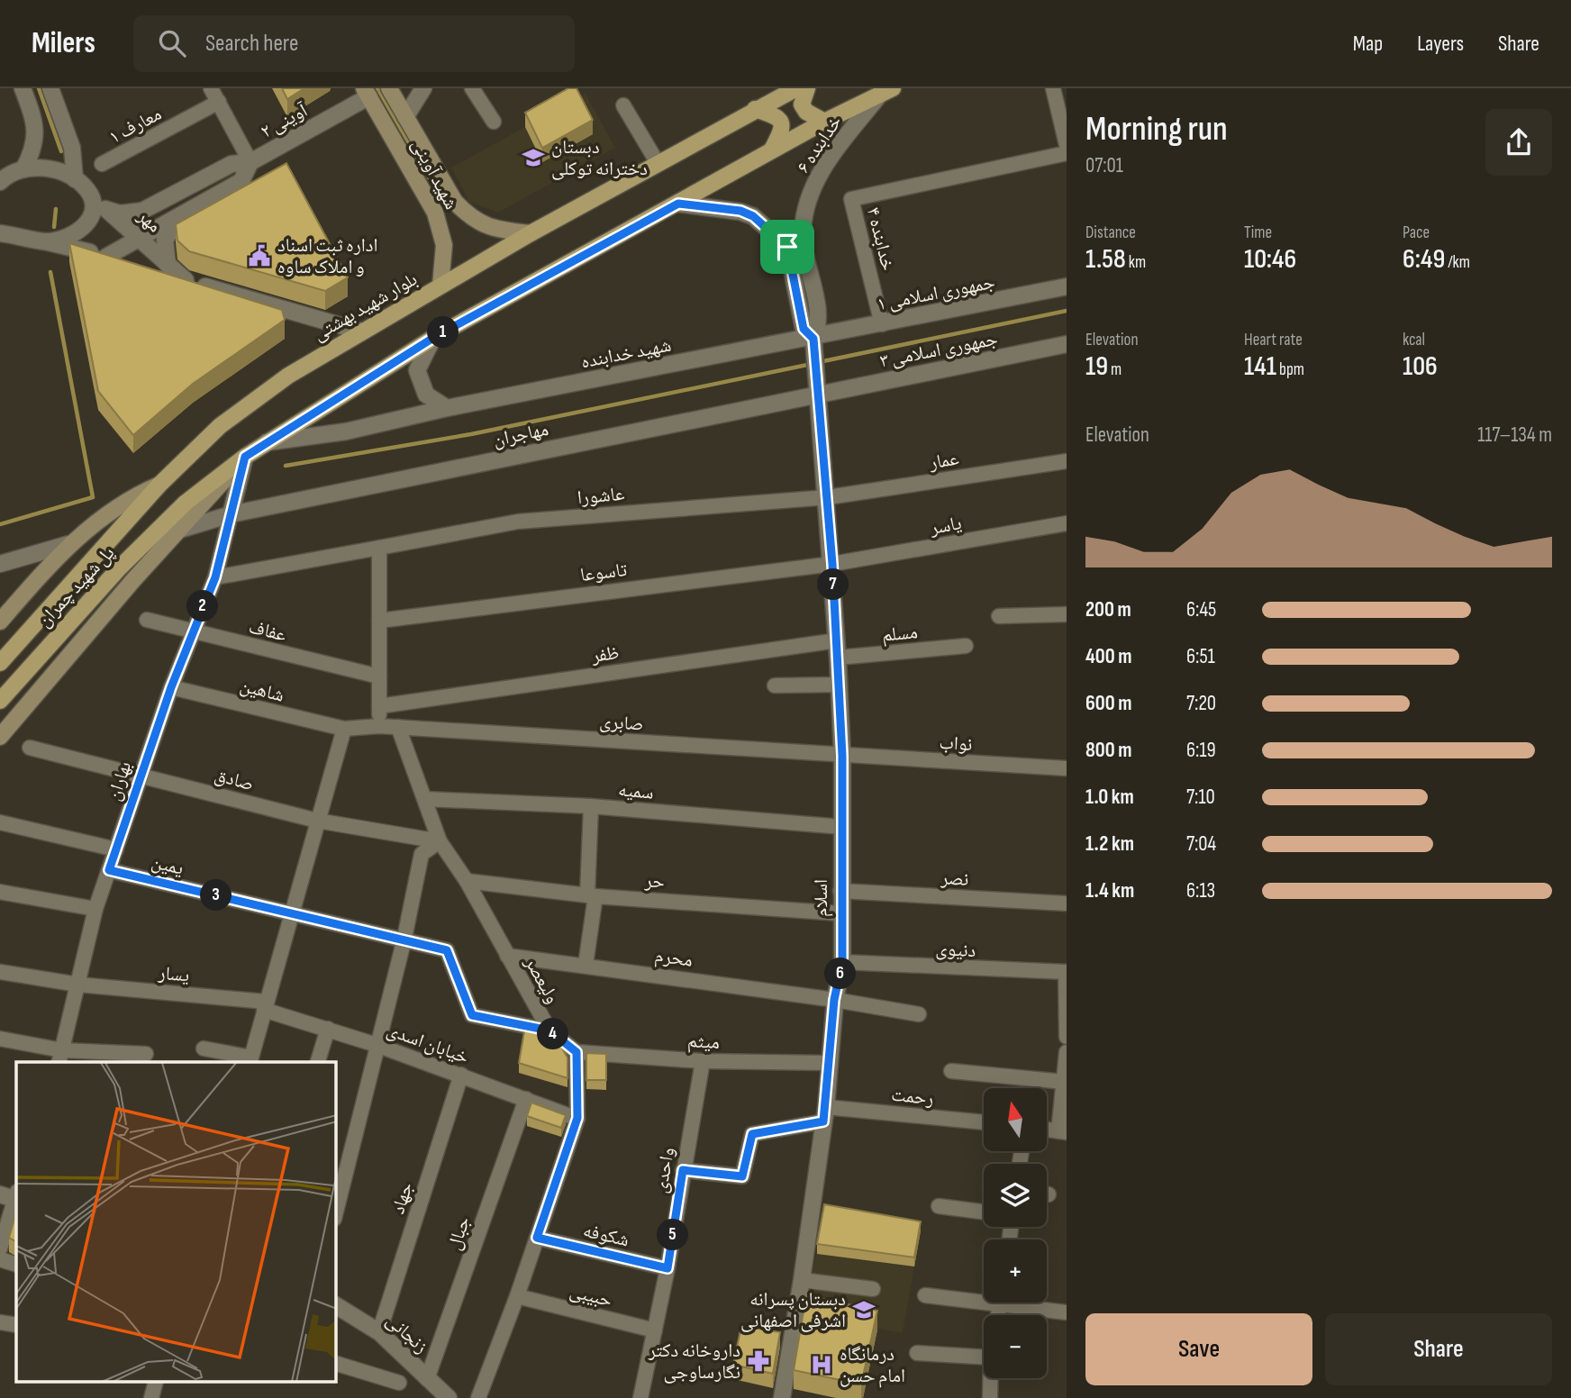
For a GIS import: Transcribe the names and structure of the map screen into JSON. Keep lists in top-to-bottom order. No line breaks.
{"streets":{"main road":["شهید آوینی","بلوار شهید بهشتی","پل شهید چمران"],"street":["۲ آوینی","معارف ۱","خدابنده ۶","مهر","خدابنده ۴","جمهوری اسلامی ۱","جمهوری اسلامی ۳","شهید خدابنده","مهاجران","عمار","عاشورا","یاسر","تاسوعا","عفاف","مسلم","ظفر","شاهین","صابری","نواب","صادق","بهاران","سمیه","یمین","نصر","حر","اسلام","دنیوی","محرم","یسار","ولیعصر","میثم","خیابان اسدی","رحمت","واحدی","جهاد","جبال","شکوفه","حبیبی","زنجانی"]},"crossings":[["۲ آوینی","شهید آوینی"],["خدابنده ۶","جمهوری اسلامی ۱"],["خدابنده ۶","شهید خدابنده"],["خدابنده ۶","اسلام"],["شهید آوینی","بلوار شهید بهشتی"],["مهر","بلوار شهید بهشتی"],["خدابنده ۴","جمهوری اسلامی ۱"],["جمهوری اسلامی ۱","شهید خدابنده"],["جمهوری اسلامی ۱","اسلام"],["بلوار شهید بهشتی","پل شهید چمران"],["جمهوری اسلامی ۳","مهاجران"],["جمهوری اسلامی ۳","اسلام"],["شهید خدابنده","اسلام"],["مهاجران","بهاران"],["مهاجران","اسلام"],["عمار","عاشورا"],["عمار","اسلام"],["عاشورا","بهاران"],["عاشورا","اسلام"],["یاسر","تاسوعا"],["یاسر","اسلام"],["تاسوعا","اسلام"],["عفاف","بهاران"],["مسلم","اسلام"],["ظفر","اسلام"],["شاهین","صابری"],["شاهین","بهاران"],["صابری","نواب"],["صابری","اسلام"],["صابری","ولیعصر"],["نواب","اسلام"],["صادق","بهاران"],["صادق","ولیعصر"],["بهاران","یمین"],["بهاران","یسار"],["سمیه","اسلام"],["سمیه","ولیعصر"],["یمین","ولیعصر"],["نصر","اسلام"],["حر","اسلام"],["حر","ولیعصر"],["اسلام","دنیوی"],["اسلام","محرم"],["اسلام","میثم"],["اسلام","رحمت"],["محرم","ولیعصر"],["یسار","خیابان اسدی"],["ولیعصر","میثم"],["میثم","واحدی"],["خیابان اسدی","جهاد"],["خیابان اسدی","جبال"],["رحمت","واحدی"],["واحدی","شکوفه"],["واحدی","حبیبی"],["جهاد","زنجانی"],["جبال","زنجانی"]],"places":{"school or university":["دبستان دخترانه توکلی","دبستان پسرانه اشرفی اصفهانی"],"public building":["اداره ثبت اسناد و املاک ساوه"],"pharmacy":["داروخانه دکتر نگارساوجی"],"hospital":["درمانگاه امام حسن"]},"north":"top","page":{"header":"Milers","search":"Search here","nav":["Map","Layers","Share"],"heading":["Morning run","07:01"],"stats":[["Distance","1.58 km"],["Time","10:46"],["Pace","6:49 /km"],["Elevation","19 m"],["Heart rate","141 bpm"],["kcal","106"]],"pins":["1","7","2","3","6","4","5"],"chart":["Elevation","117–134 m"],"list":[{"name":"200 m","note":"6:45"},{"name":"400 m","note":"6:51"},{"name":"600 m","note":"7:20"},{"name":"800 m","note":"6:19"},{"name":"1.0 km","note":"7:10"},{"name":"1.2 km","note":"7:04"},{"name":"1.4 km","note":"6:13"}],"map_buttons":["+","−"],"buttons":["Save","Share"]}}
